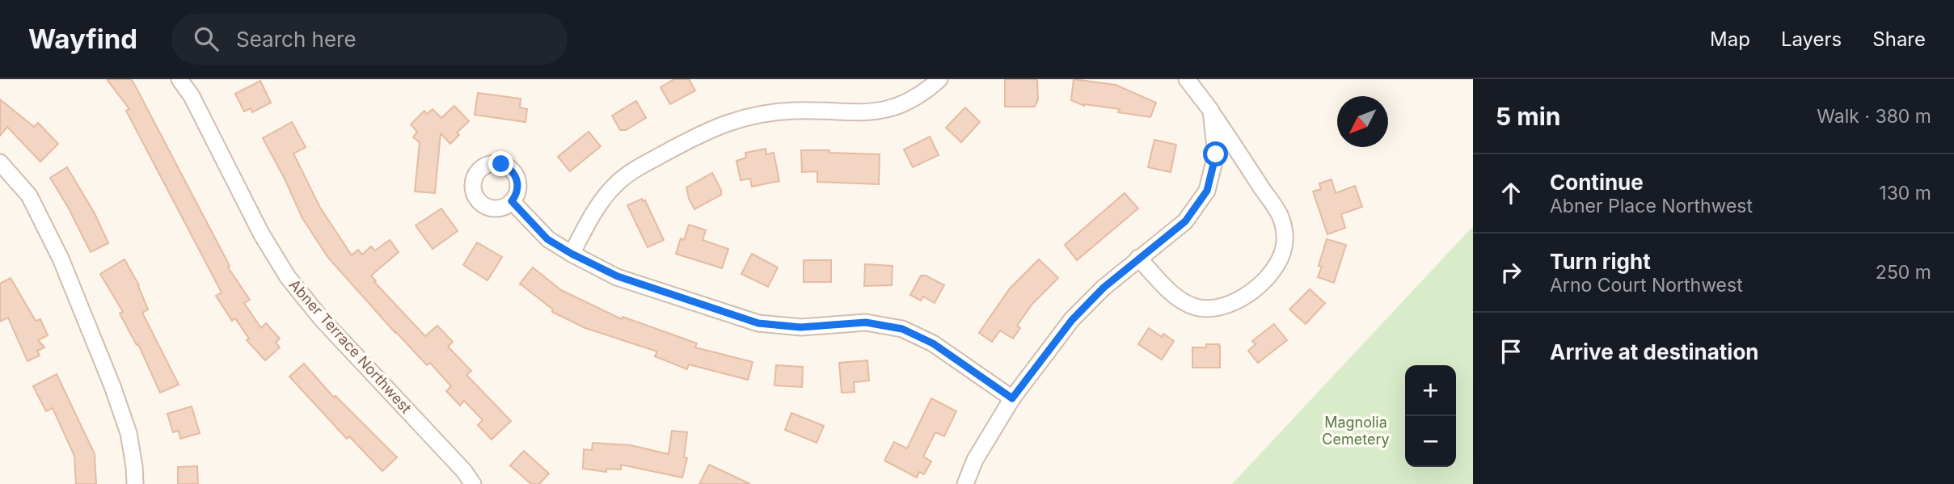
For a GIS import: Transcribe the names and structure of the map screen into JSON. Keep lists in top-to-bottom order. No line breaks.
{"streets":{"street":["Abner Terrace Northwest"]},"parks":["Magnolia Cemetery"],"north":"bottom left","page":{"header":"Wayfind","search":"Search here","nav":["Map","Layers","Share"],"heading":["5 min","Walk · 380 m"],"list":[["Continue","Abner Place Northwest","130 m"],["Turn right","Arno Court Northwest","250 m"],"Arrive at destination"],"map_buttons":["+","−"]}}
